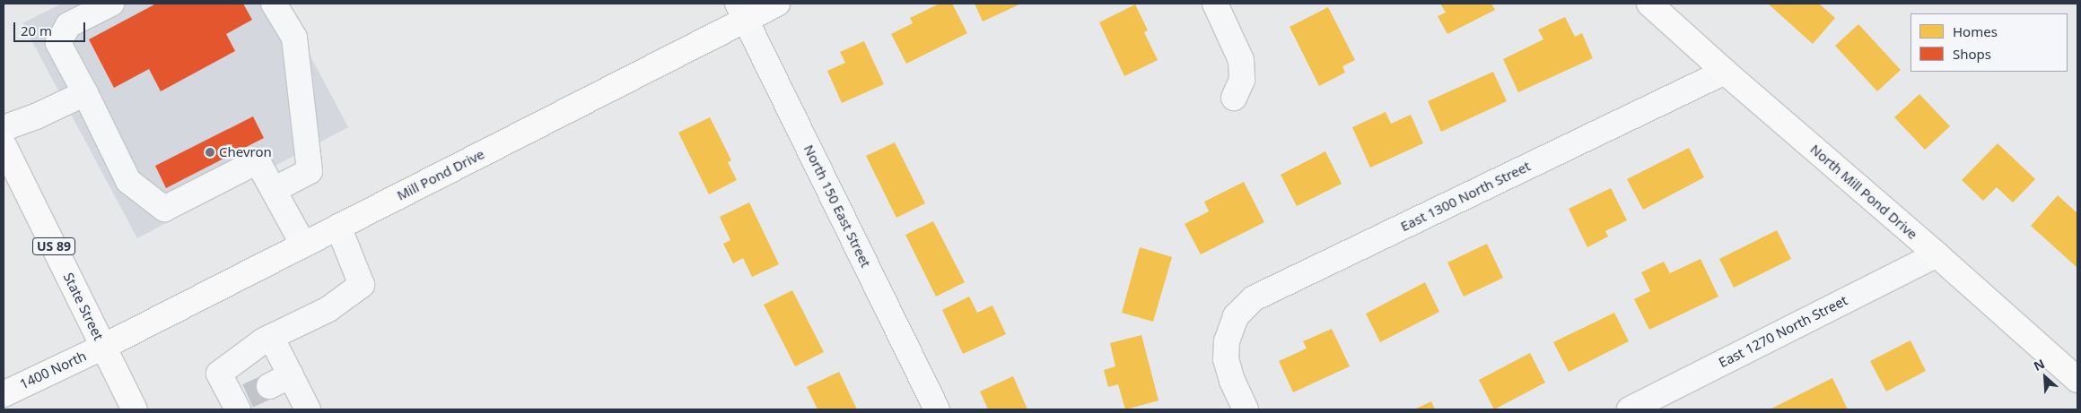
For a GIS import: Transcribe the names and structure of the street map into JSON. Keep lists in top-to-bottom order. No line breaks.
{"streets":{"main road":["Mill Pond Drive","North Mill Pond Drive","US 89","State Street","1400 North"],"street":["East 1300 North Street","North 150 East Street","East 1270 North Street"]},"crossings":[["Mill Pond Drive","North 150 East Street"],["Mill Pond Drive","US 89"],["Mill Pond Drive","State Street"],["Mill Pond Drive","1400 North"],["North Mill Pond Drive","East 1300 North Street"],["North Mill Pond Drive","East 1270 North Street"],["US 89","State Street"],["US 89","1400 North"],["State Street","1400 North"]],"places":["Chevron"],"legend":["Homes","Shops"],"scale_bar":"20 m","north":"top left"}
